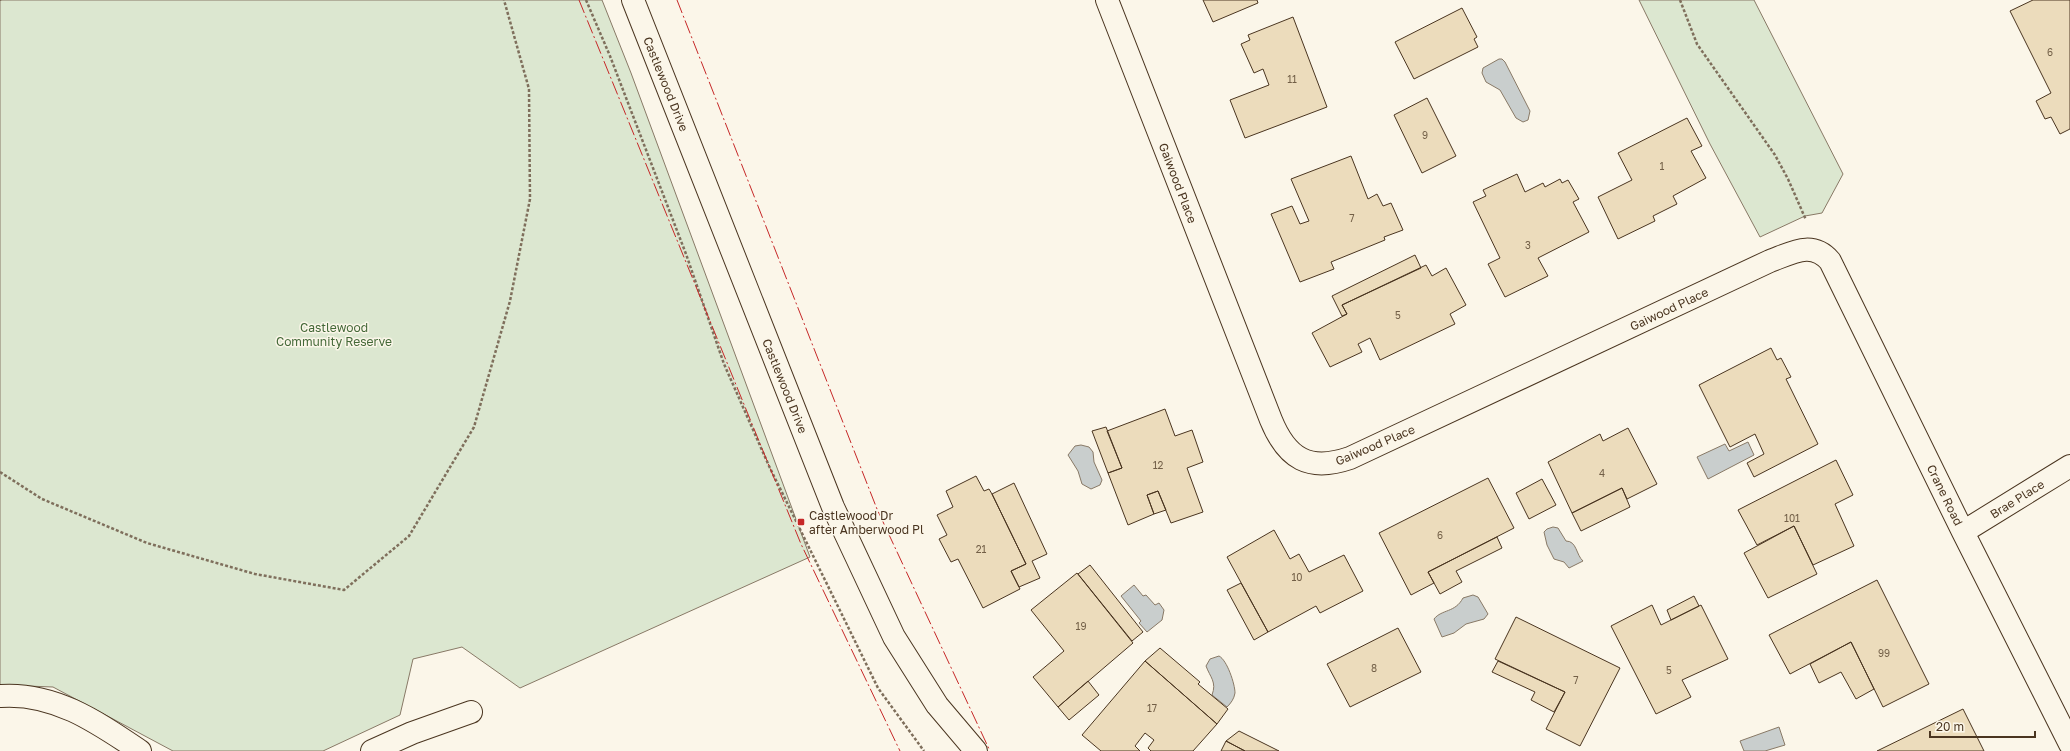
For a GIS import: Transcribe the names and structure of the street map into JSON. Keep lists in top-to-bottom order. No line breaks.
{"streets":{"street":["Castlewood Drive","Gaiwood Place","Crane Road","Brae Place"]},"crossings":[["Gaiwood Place","Crane Road"],["Crane Road","Brae Place"]],"parks":["Castlewood Community Reserve"],"places":{"transit":["Castlewood Dr after Amberwood Pl"]},"house_numbers":["6","11","9","1","7","3","5","12","4","101","6","21","10","19","99","8","5","7","17"],"scale_bar":"20 m"}
